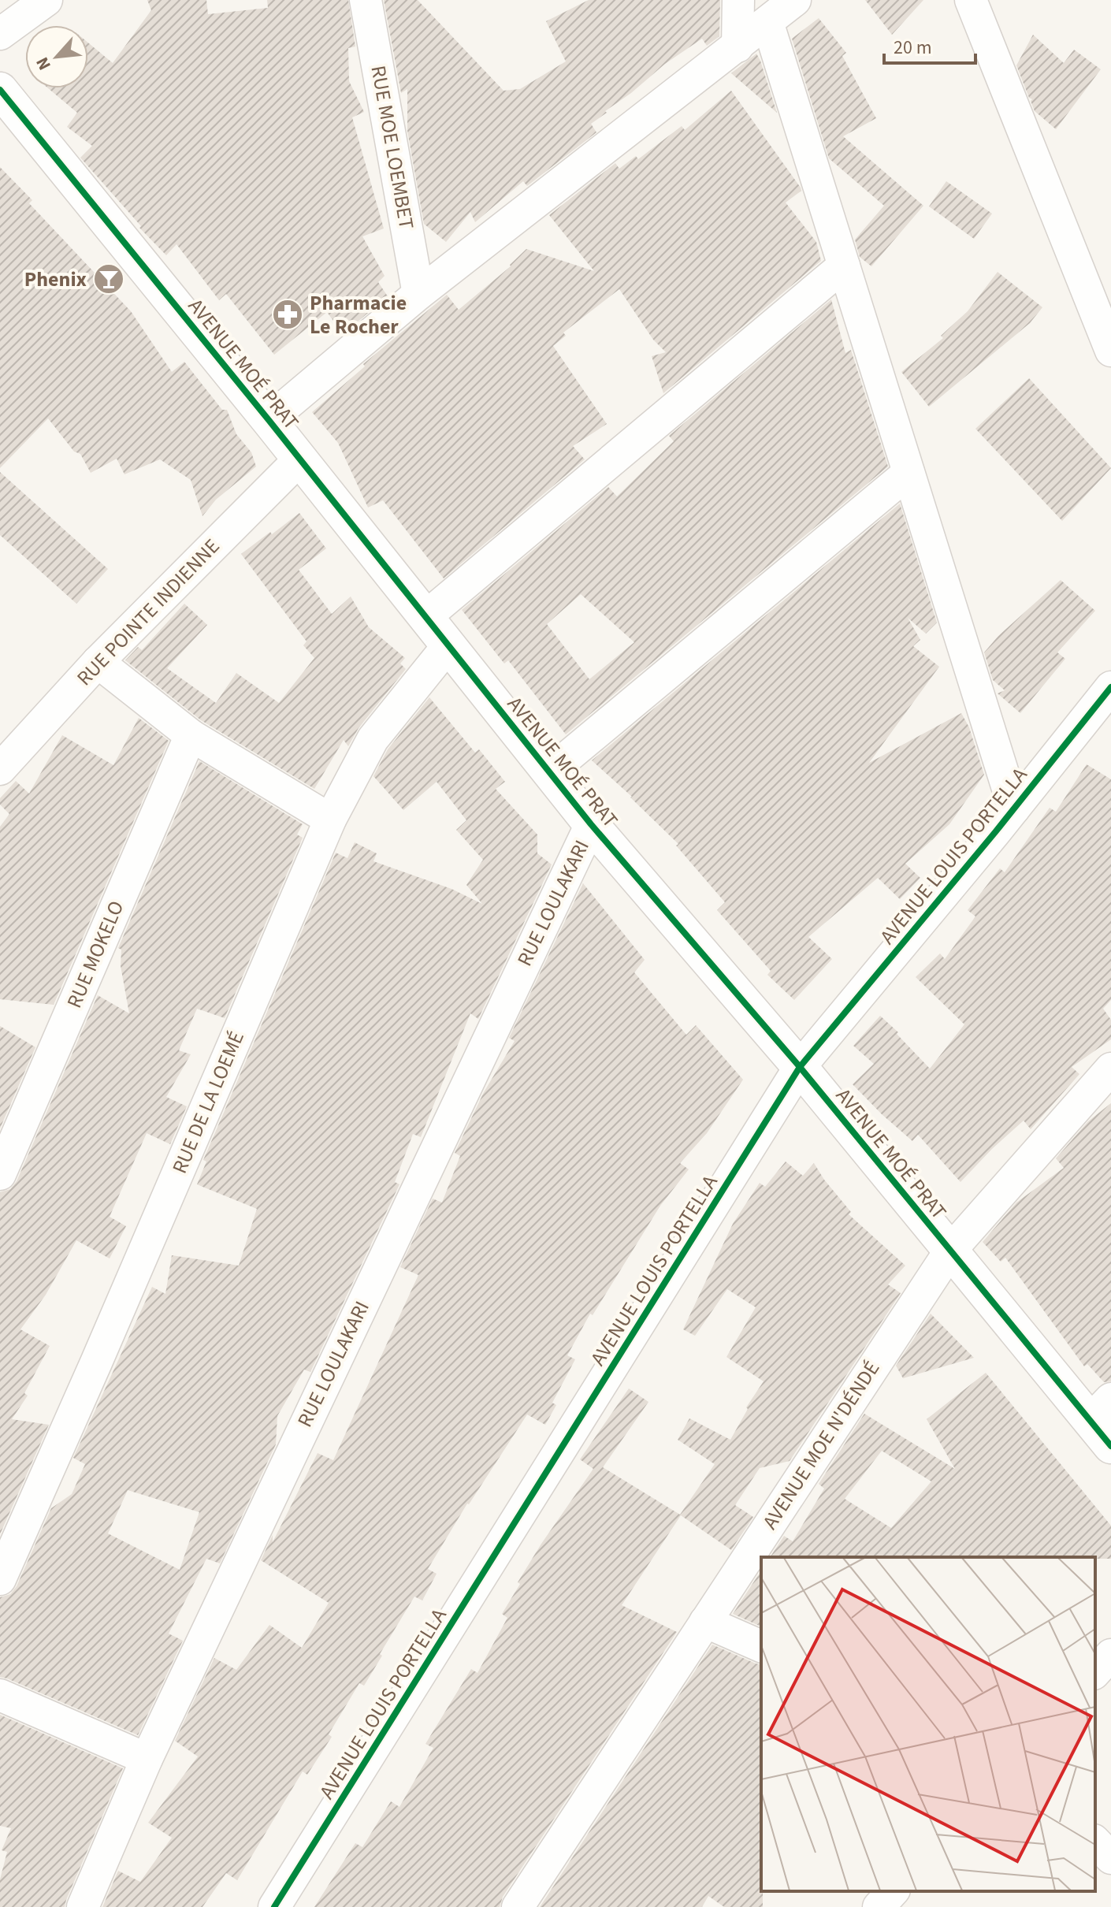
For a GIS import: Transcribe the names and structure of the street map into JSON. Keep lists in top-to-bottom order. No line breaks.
{"streets":{"street":["RUE MOE LOEMBET","AVENUE MOÉ PRAT","RUE POINTE INDIENNE","AVENUE LOUIS PORTELLA","RUE LOULAKARI","RUE MOKELO","RUE DE LA LOEMÉ","AVENUE MOE N'DÉNDÉ"]},"crossings":[["AVENUE MOÉ PRAT","RUE POINTE INDIENNE"],["AVENUE MOÉ PRAT","AVENUE LOUIS PORTELLA"],["AVENUE MOÉ PRAT","RUE LOULAKARI"],["AVENUE MOÉ PRAT","RUE DE LA LOEMÉ"],["AVENUE MOÉ PRAT","AVENUE MOE N'DÉNDÉ"]],"places":{"bar":["Phenix"],"pharmacy":["Pharmacie Le Rocher"]},"scale_bar":"20 m","north":"bottom left"}
